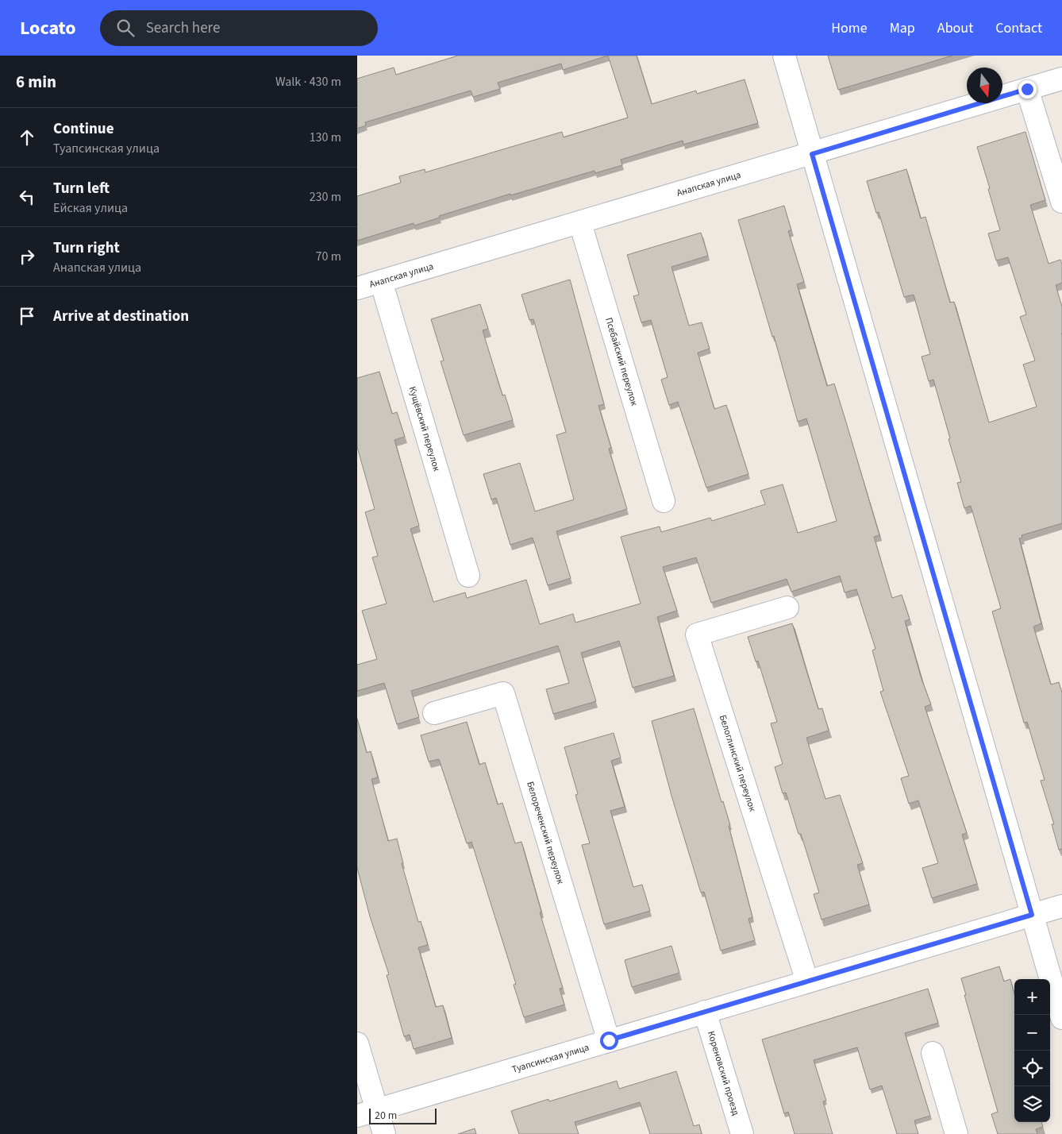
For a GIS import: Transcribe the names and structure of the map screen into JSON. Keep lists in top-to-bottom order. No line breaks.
{"streets":{"street":["Анапская улица","Псебайский переулок","Кущёвский переулок","Белоглинский переулок","Белореченский переулок","Туапсинская улица","Кореновский проезд"]},"crossings":[["Анапская улица","Псебайский переулок"],["Анапская улица","Кущёвский переулок"],["Белоглинский переулок","Туапсинская улица"],["Белореченский переулок","Туапсинская улица"],["Туапсинская улица","Кореновский проезд"]],"scale_bar":"20 m","north":"bottom","page":{"header":"Locato","search":"Search here","nav":["Home","Map","About","Contact"],"heading":["6 min","Walk · 430 m"],"list":[["Continue","Туапсинская улица","130 m"],["Turn left","Ейская улица","230 m"],["Turn right","Анапская улица","70 m"],"Arrive at destination"],"map_buttons":["+","−"],"scale":"20 m"}}
